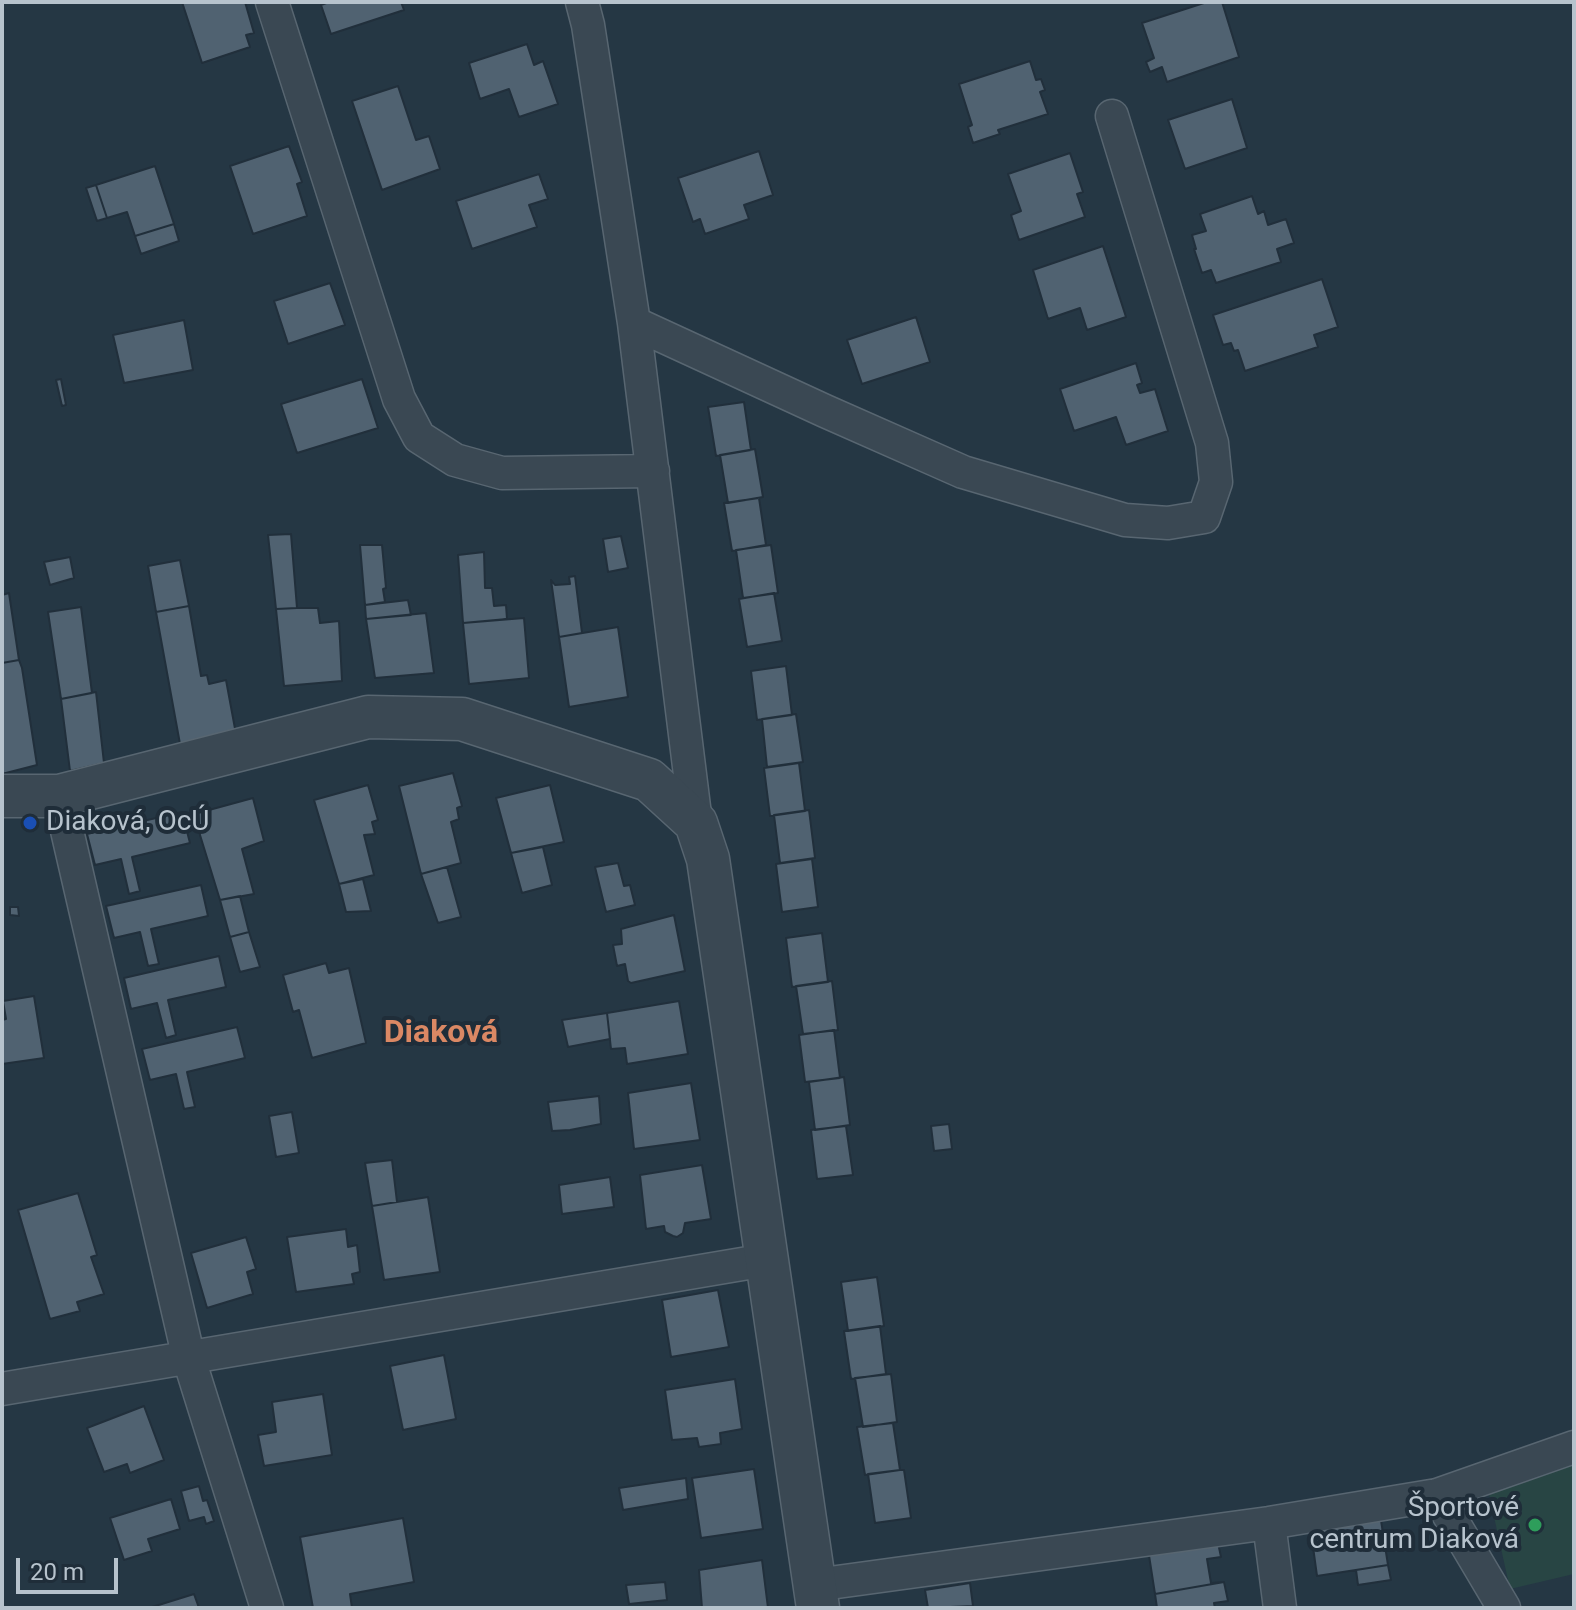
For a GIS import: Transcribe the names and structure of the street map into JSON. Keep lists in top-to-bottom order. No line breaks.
{"districts":["Diaková"],"places":["Diaková, OcÚ","Športové centrum Diaková"],"scale_bar":"20 m"}
